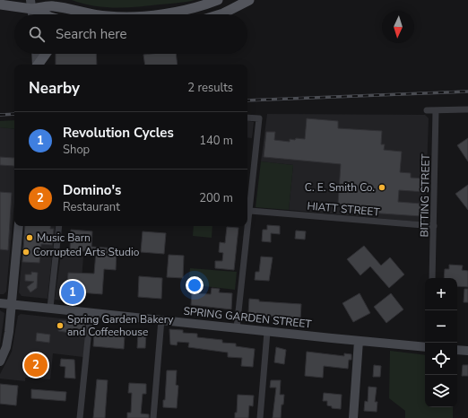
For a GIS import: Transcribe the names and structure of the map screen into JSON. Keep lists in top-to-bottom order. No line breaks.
{"streets":{"main road":["SPRING GARDEN STREET"],"street":["BITTING STREET","HIATT STREET"]},"crossings":[["BITTING STREET","HIATT STREET"]],"places":["C. E. Smith Co.","Music Barn","Corrupted Arts Studio","Spring Garden Bakery and Coffeehouse"],"north":"bottom","page":{"search":"Search here","heading":["Nearby","2 results"],"list":[{"mark":"1","name":"Revolution Cycles","note":"Shop","value":"140 m"},{"mark":"2","name":"Domino's","note":"Restaurant","value":"200 m"}],"map_buttons":["+","−"],"pins":["1","2"]}}
